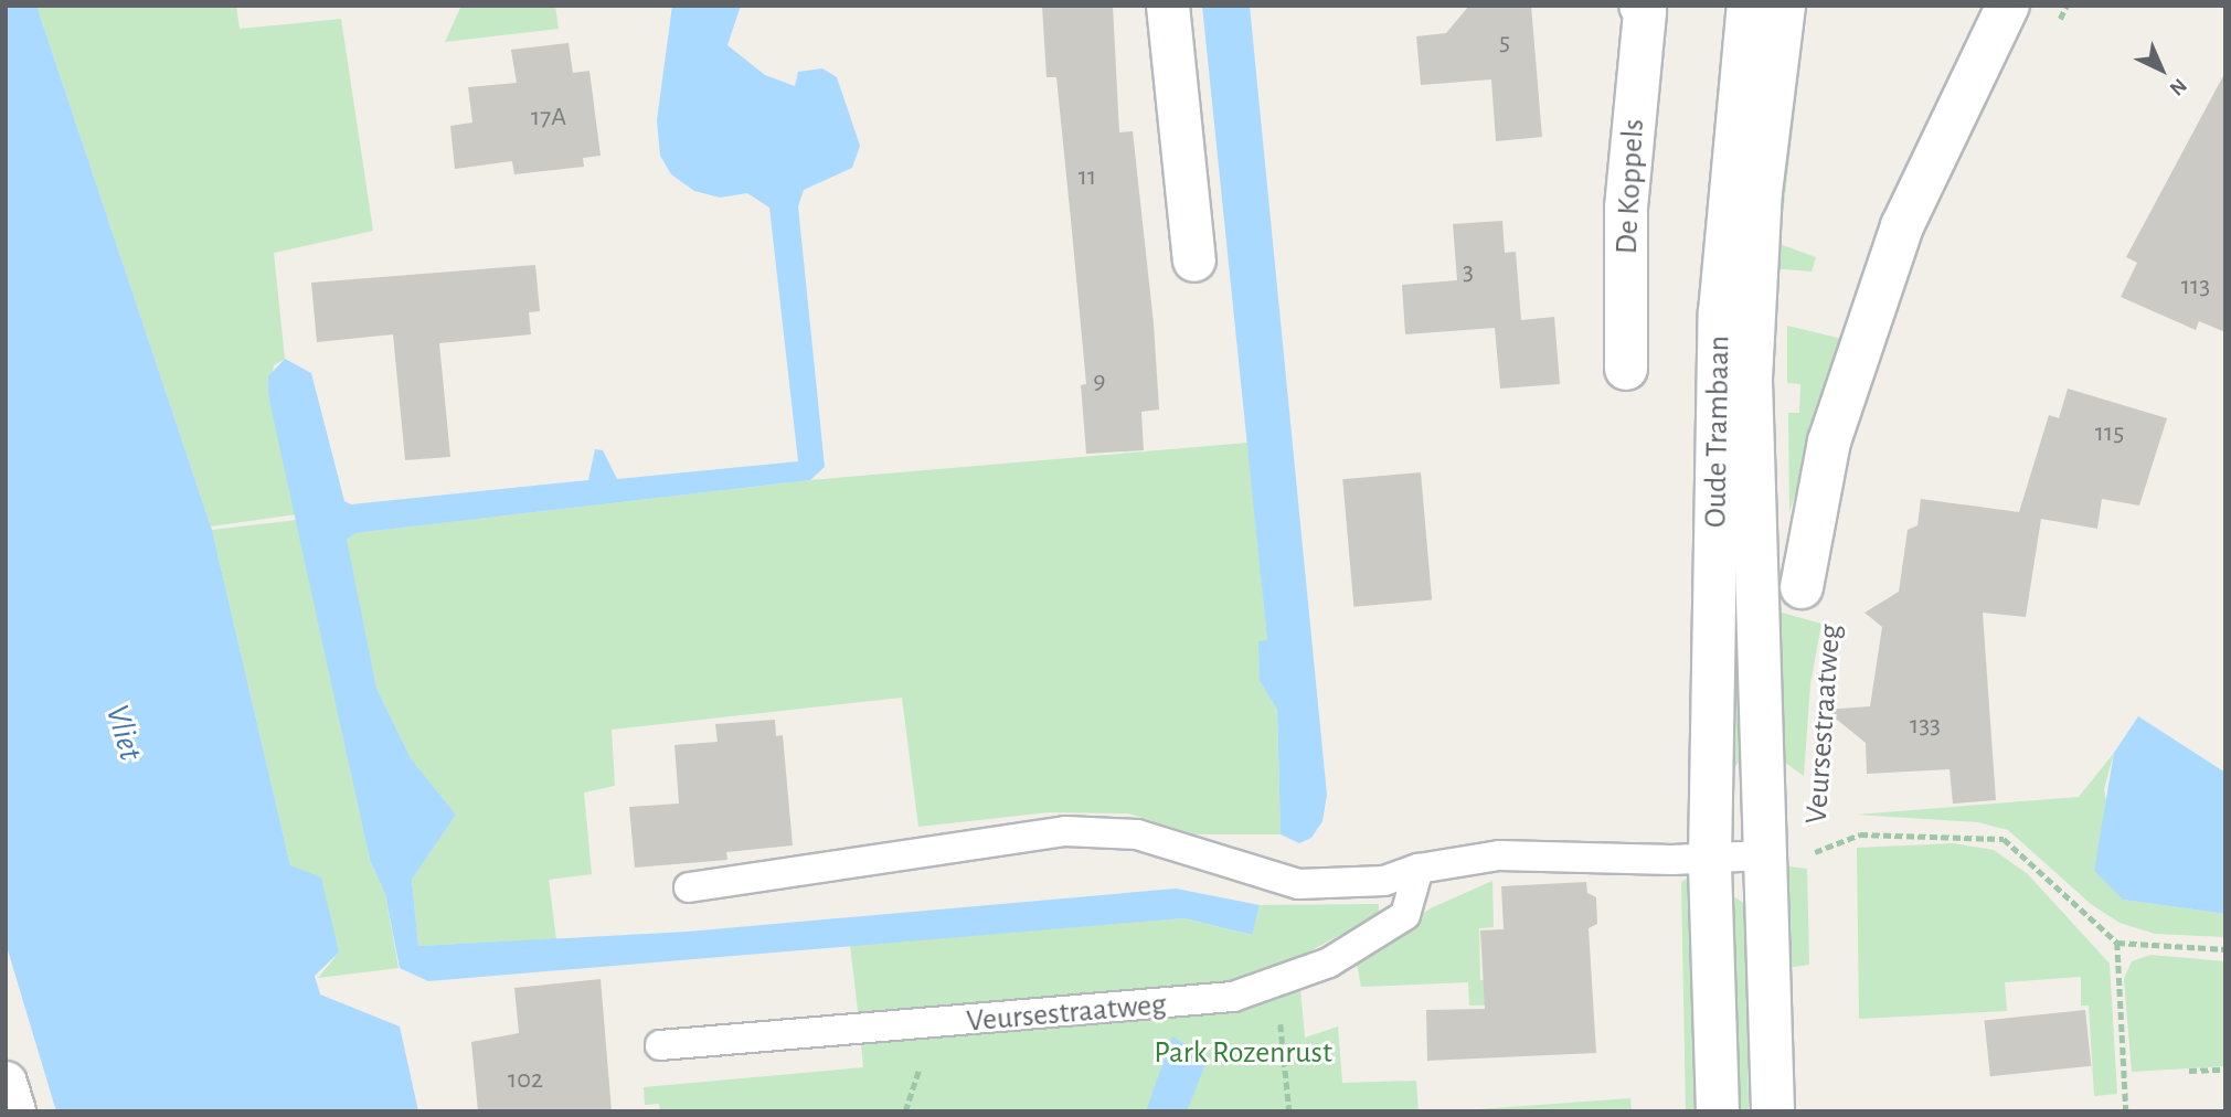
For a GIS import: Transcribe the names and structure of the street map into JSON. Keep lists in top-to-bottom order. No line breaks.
{"streets":{"street":["De Koppels","Oude Trambaan","Veursestraatweg"]},"water":["Vliet"],"parks":["Park Rozenrust"],"house_numbers":["5","17A","11","3","113","9","115","133","102"],"north":"bottom right"}
